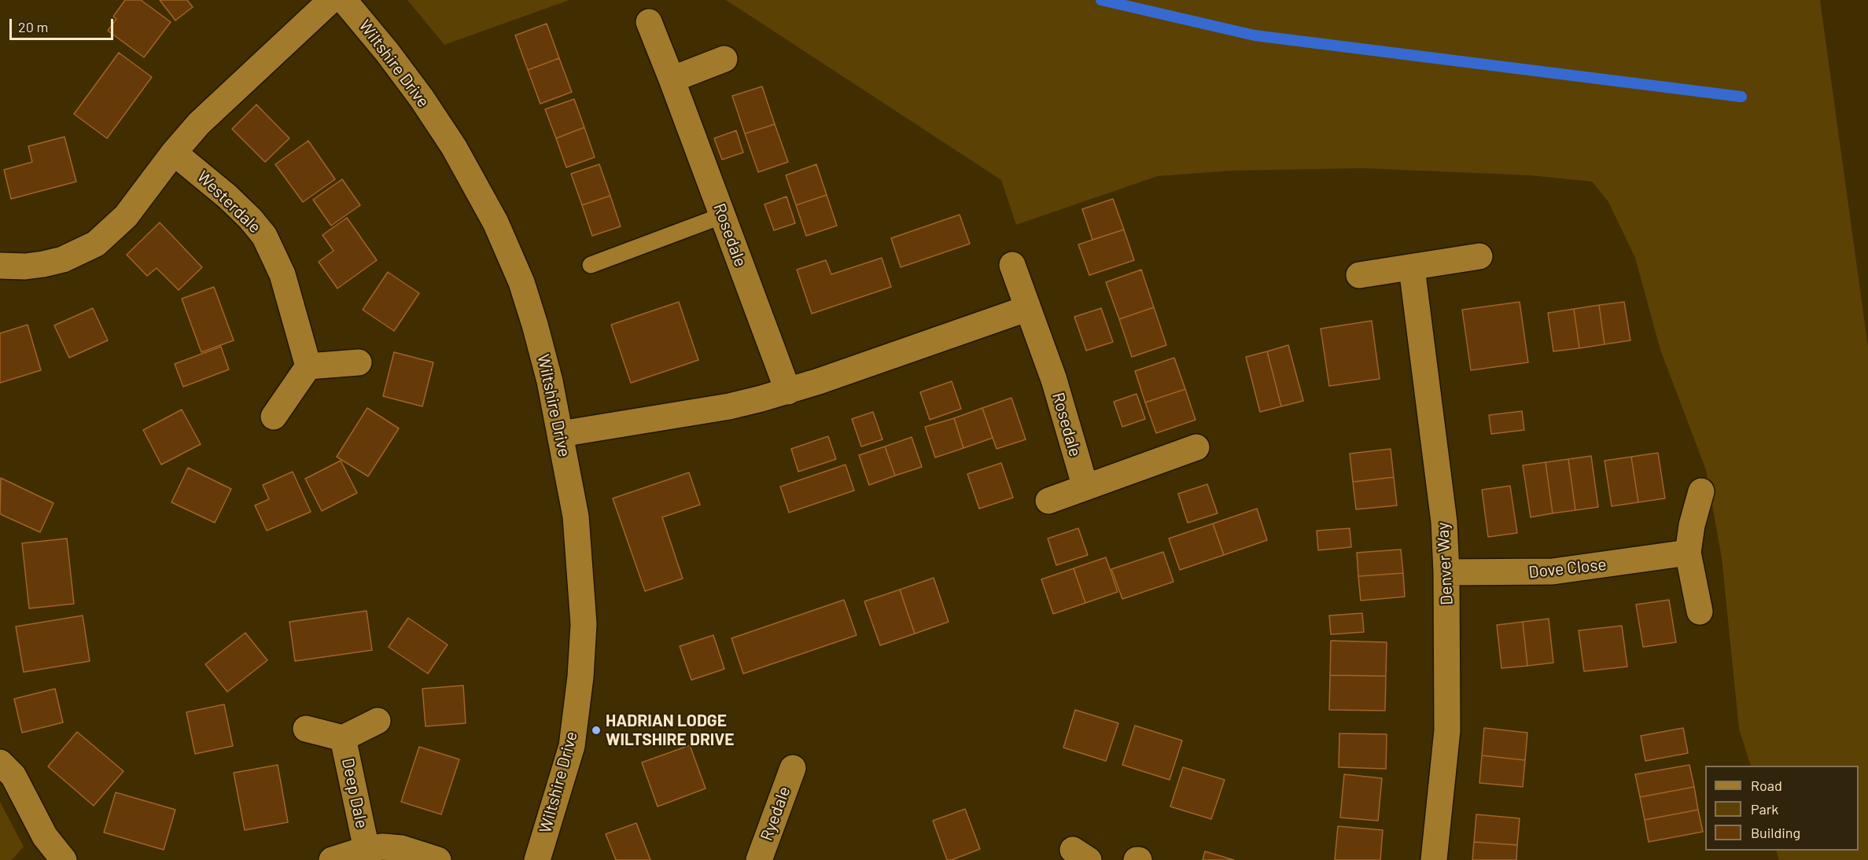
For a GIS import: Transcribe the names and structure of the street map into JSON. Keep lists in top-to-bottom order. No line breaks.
{"streets":{"street":["Wiltshire Drive","Westerdale","Rosedale","Denver Way","Dove Close","Deep Dale","Ryedale"]},"crossings":[["Denver Way","Dove Close"]],"places":["HADRIAN LODGE WILTSHIRE DRIVE"],"legend":["Road","Park","Building"],"scale_bar":"20 m"}
